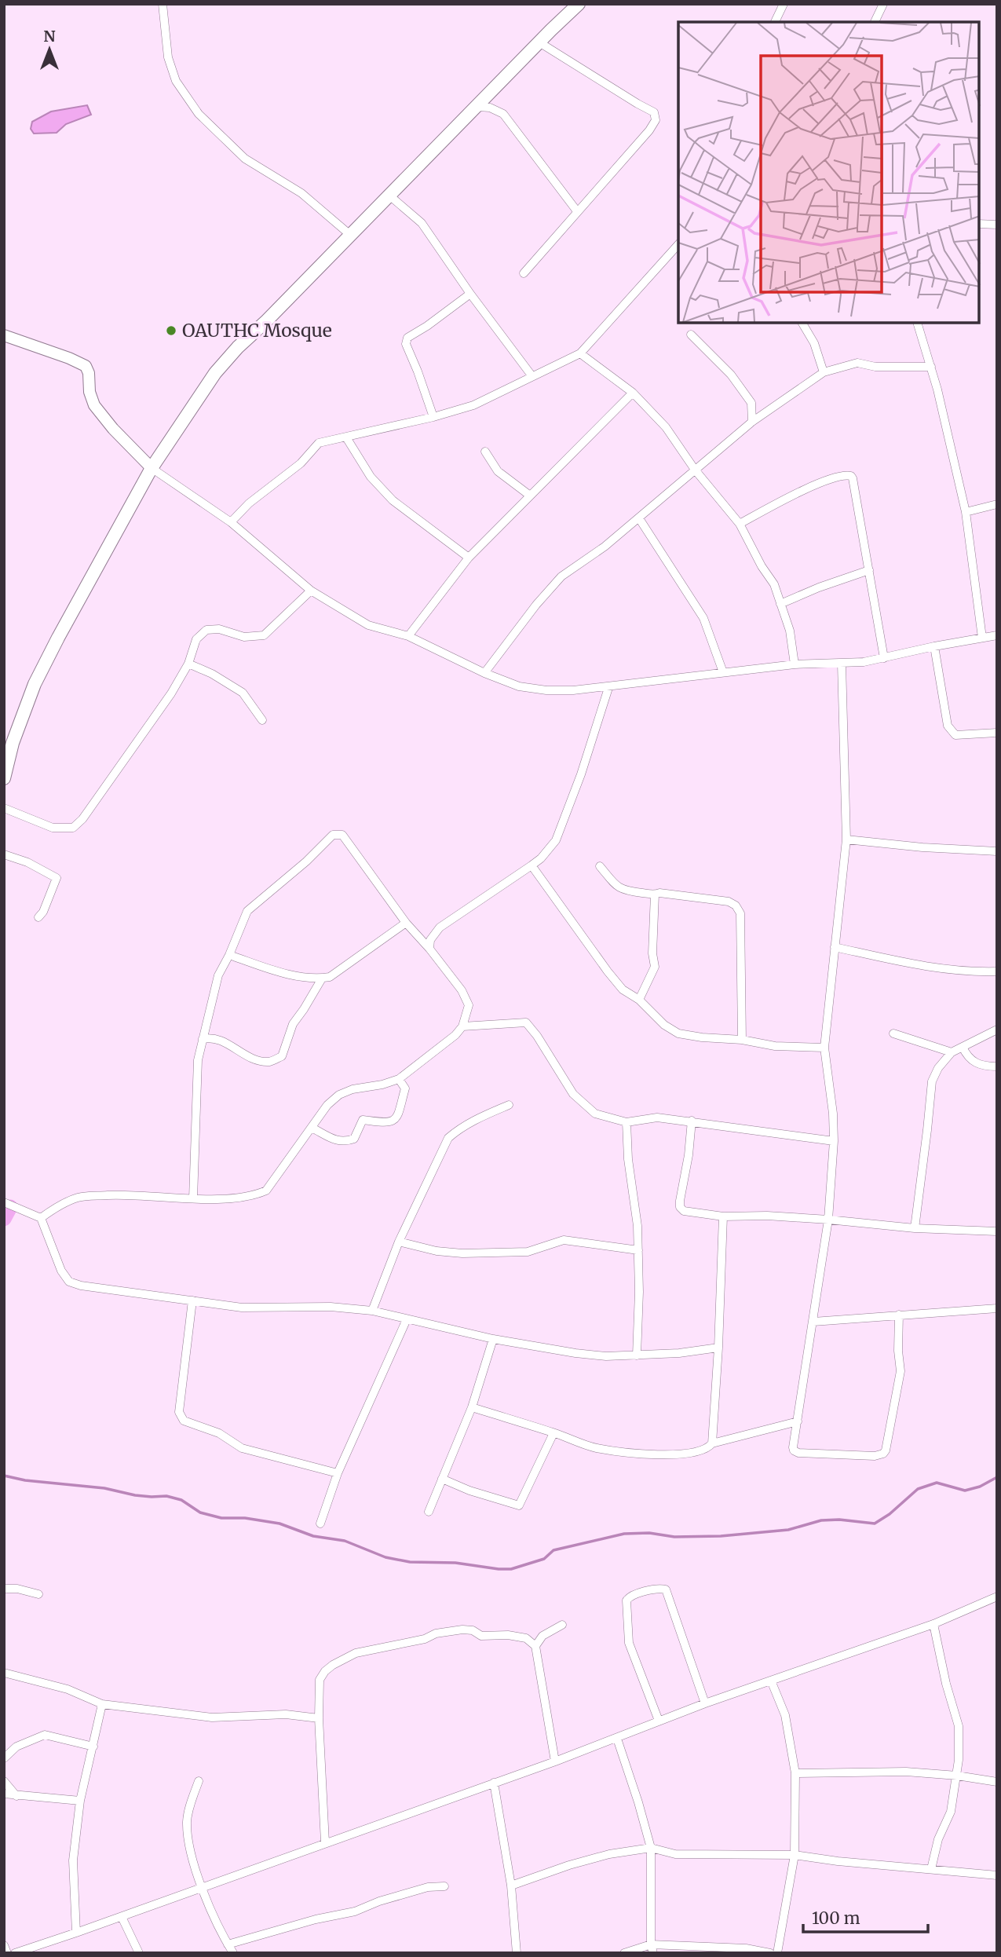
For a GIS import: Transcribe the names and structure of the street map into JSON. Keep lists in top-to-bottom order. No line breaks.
{"places":["OAUTHC Mosque"],"scale_bar":"100 m","north":"top"}
